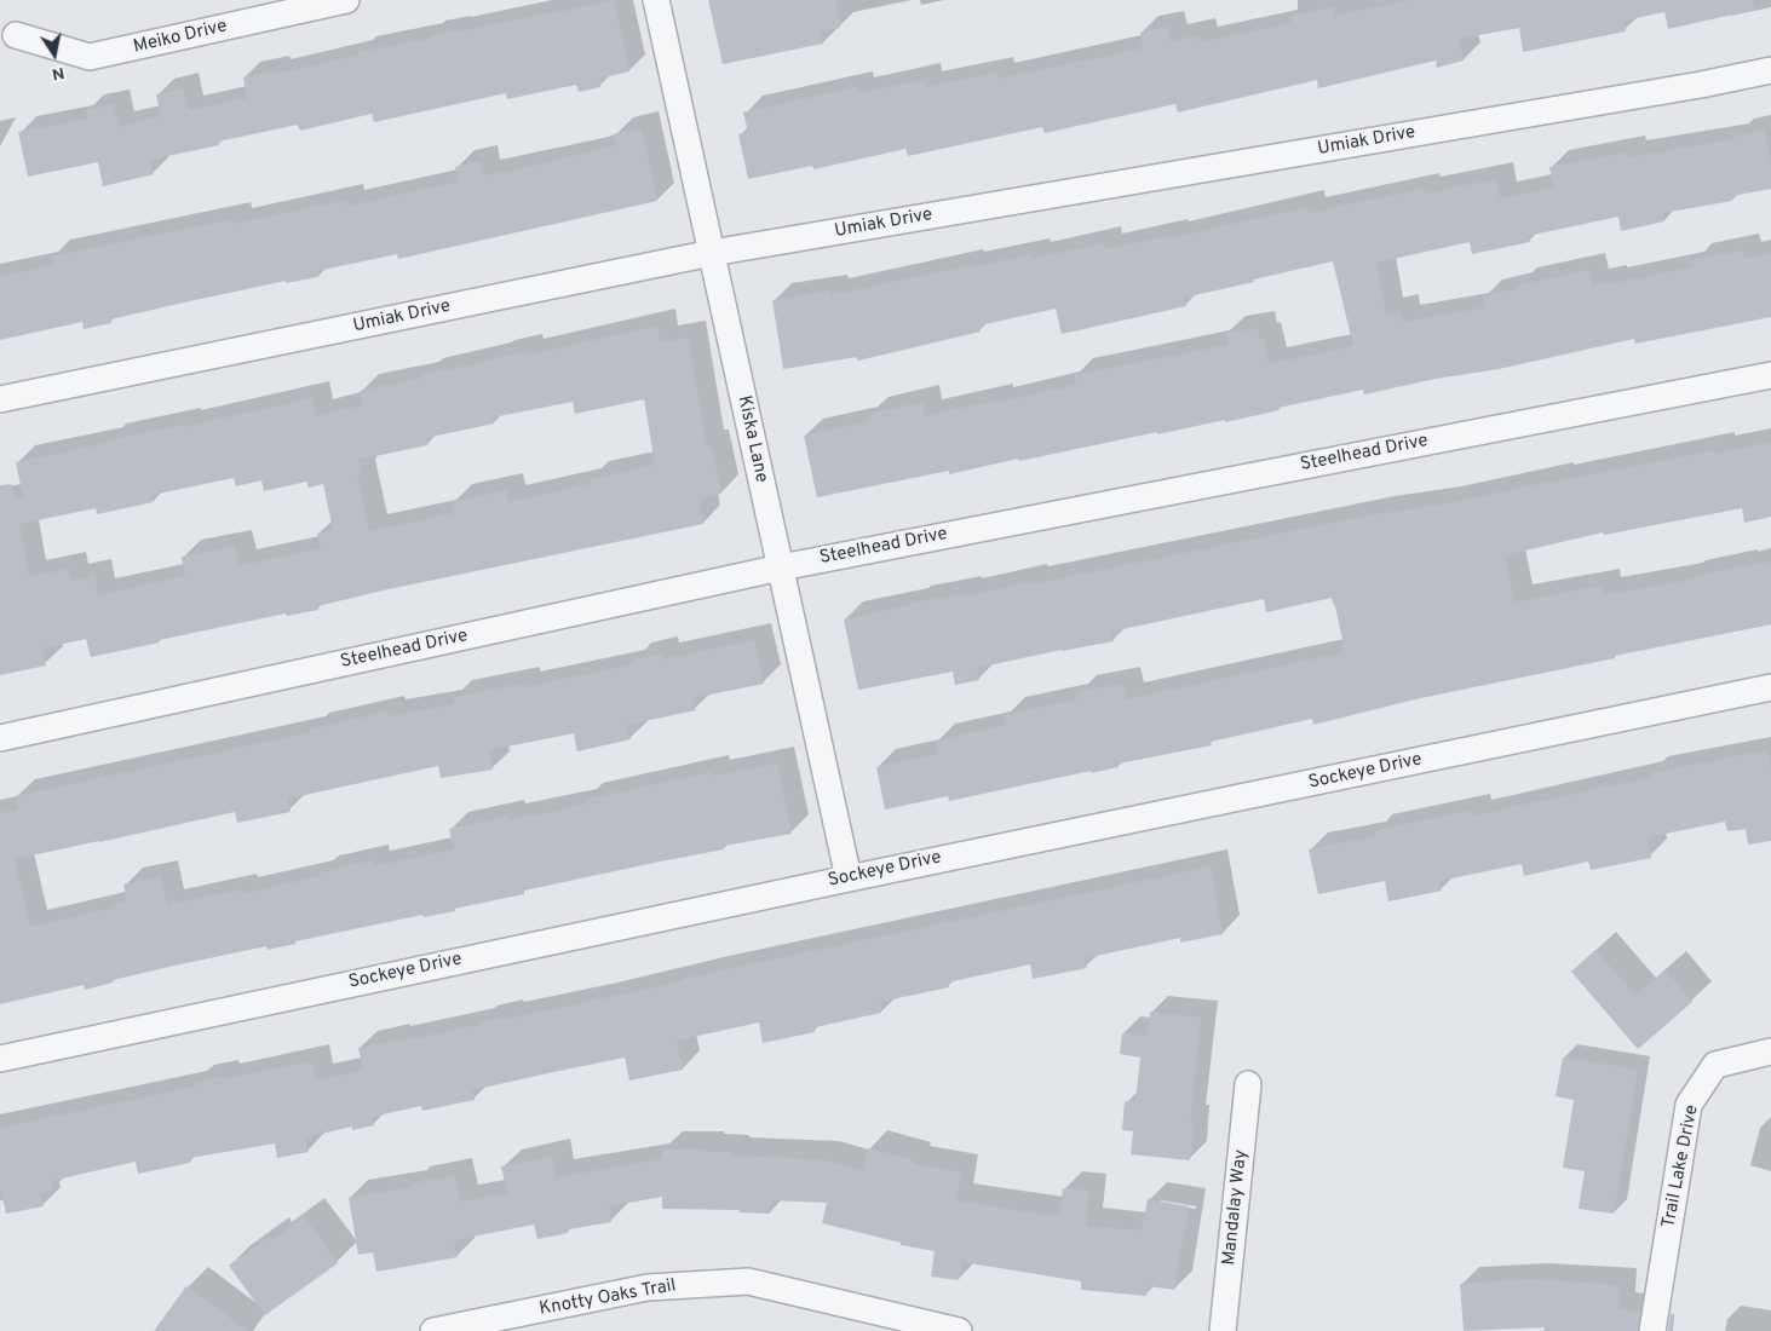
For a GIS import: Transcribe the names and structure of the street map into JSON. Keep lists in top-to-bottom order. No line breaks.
{"streets":{"street":["Meiko Drive","Umiak Drive","Kiska Lane","Steelhead Drive","Sockeye Drive","Trail Lake Drive","Mandalay Way","Knotty Oaks Trail"]},"crossings":[["Umiak Drive","Kiska Lane"],["Kiska Lane","Steelhead Drive"],["Kiska Lane","Sockeye Drive"]],"north":"bottom"}
